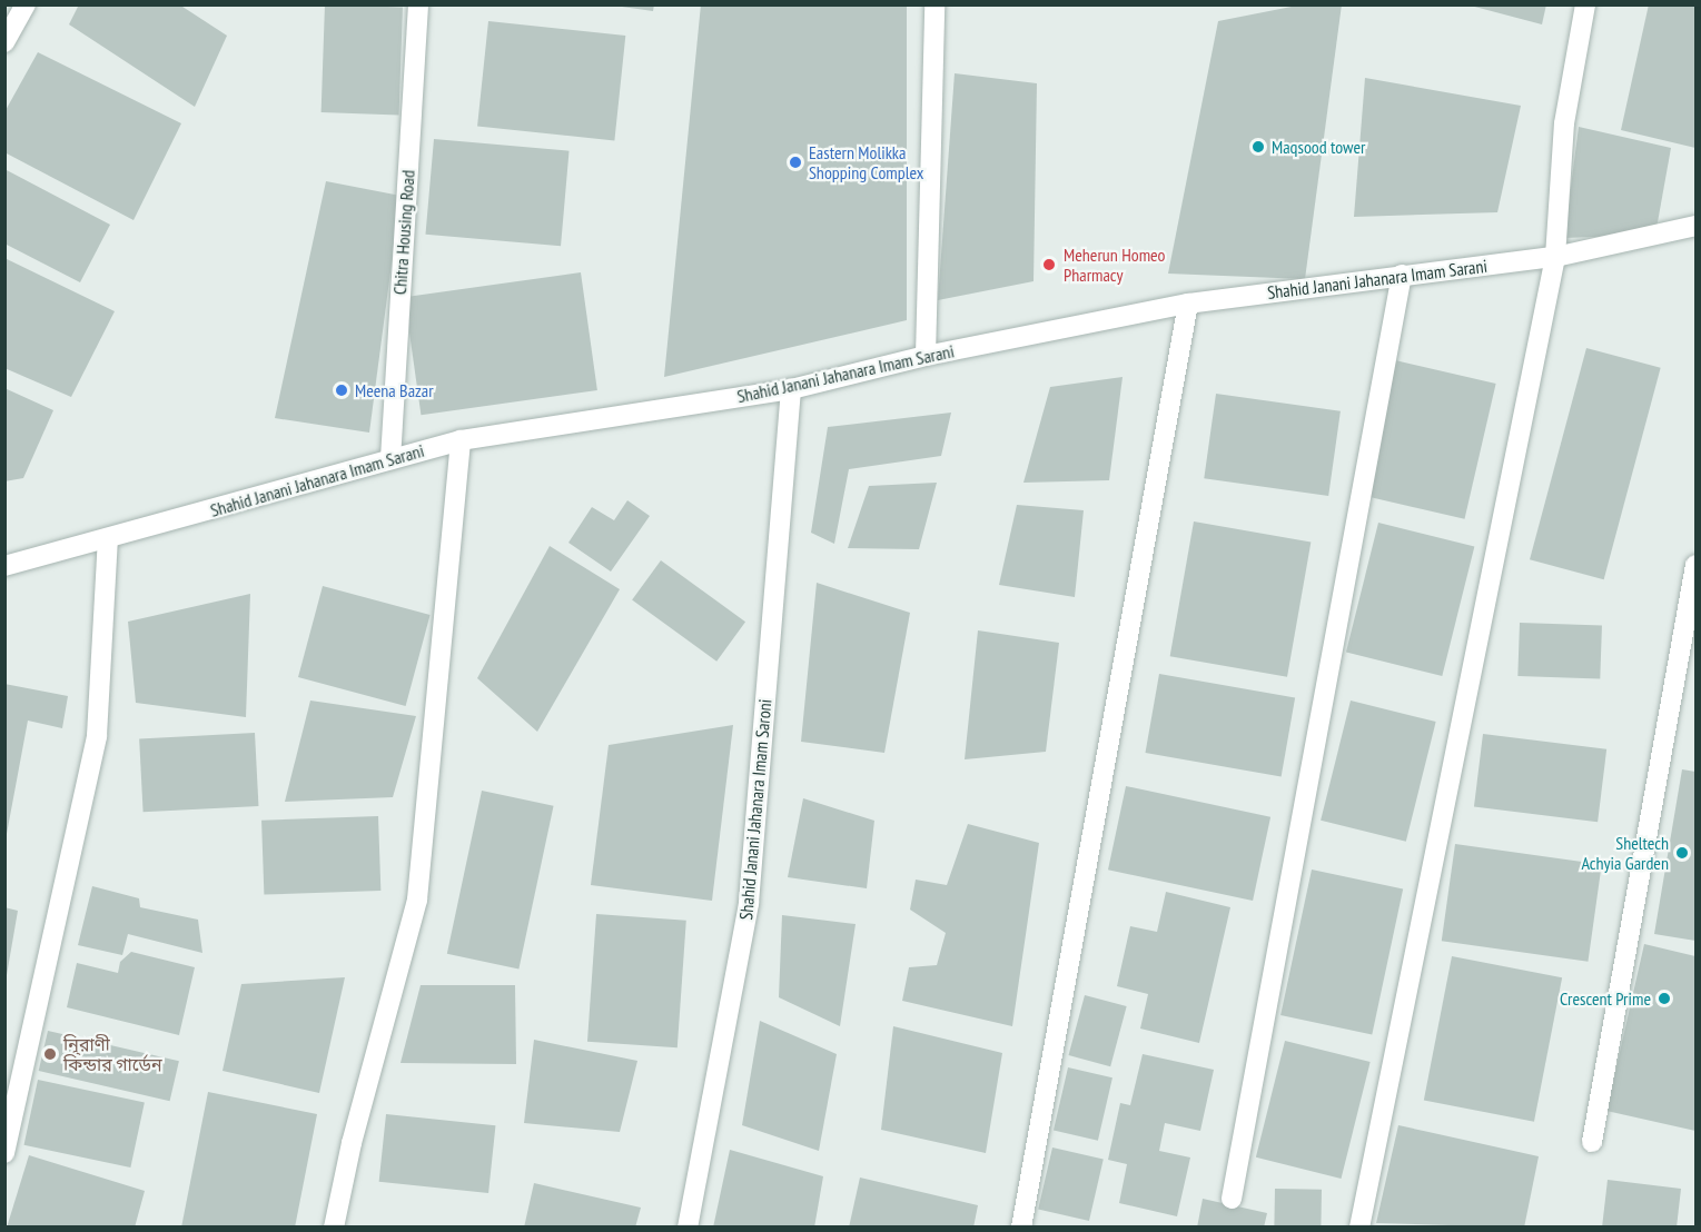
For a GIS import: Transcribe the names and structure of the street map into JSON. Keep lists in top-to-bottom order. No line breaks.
{"streets":{"street":["Chitra Housing Road","Shahid Janani Jahanara Imam Sarani","Shahid Janani Jahanara Imam Saroni"]},"crossings":[["Chitra Housing Road","Shahid Janani Jahanara Imam Sarani"],["Shahid Janani Jahanara Imam Sarani","Shahid Janani Jahanara Imam Saroni"]],"places":["Maqsood tower","Eastern Molikka Shopping Complex","Meherun Homeo Pharmacy","Meena Bazar","Sheltech Achyia Garden","Crescent Prime","নিূরাণী কিন্ডার গার্ডেন"]}
